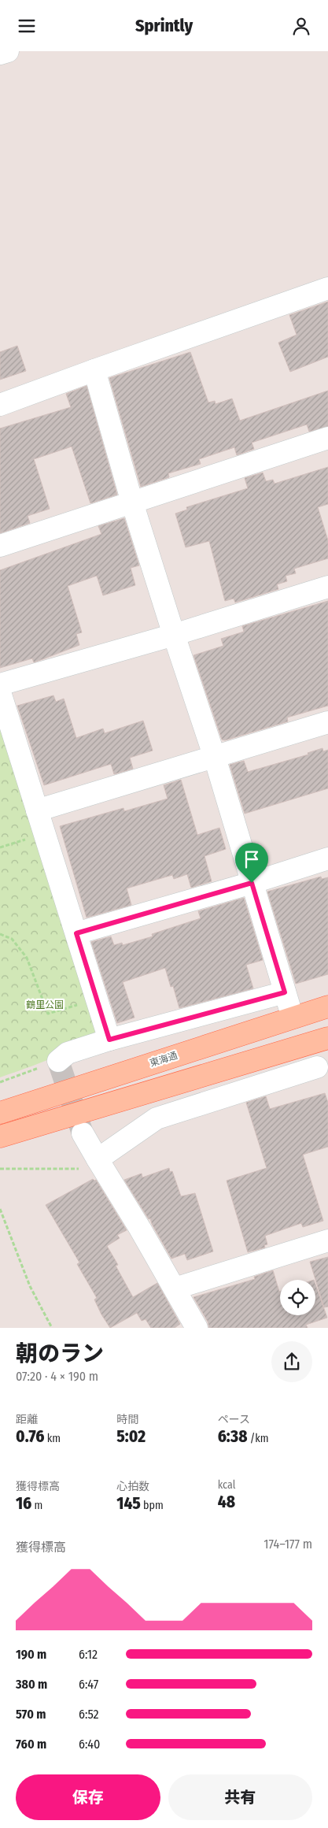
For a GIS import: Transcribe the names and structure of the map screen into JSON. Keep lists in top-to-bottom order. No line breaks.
{"streets":{"main road":["東海通"]},"parks":["鶴里公園"],"page":{"header":"Sprintly","heading":["朝のラン","07:20 · 4 × 190 m"],"stats":[["距離","0.76 km"],["時間","5:02"],["ペース","6:38 /km"],["獲得標高","16 m"],["心拍数","145 bpm"],["kcal","48"]],"chart":["獲得標高","174–177 m"],"list":[{"name":"190 m","note":"6:12"},{"name":"380 m","note":"6:47"},{"name":"570 m","note":"6:52"},{"name":"760 m","note":"6:40"}],"buttons":["保存","共有"]}}
